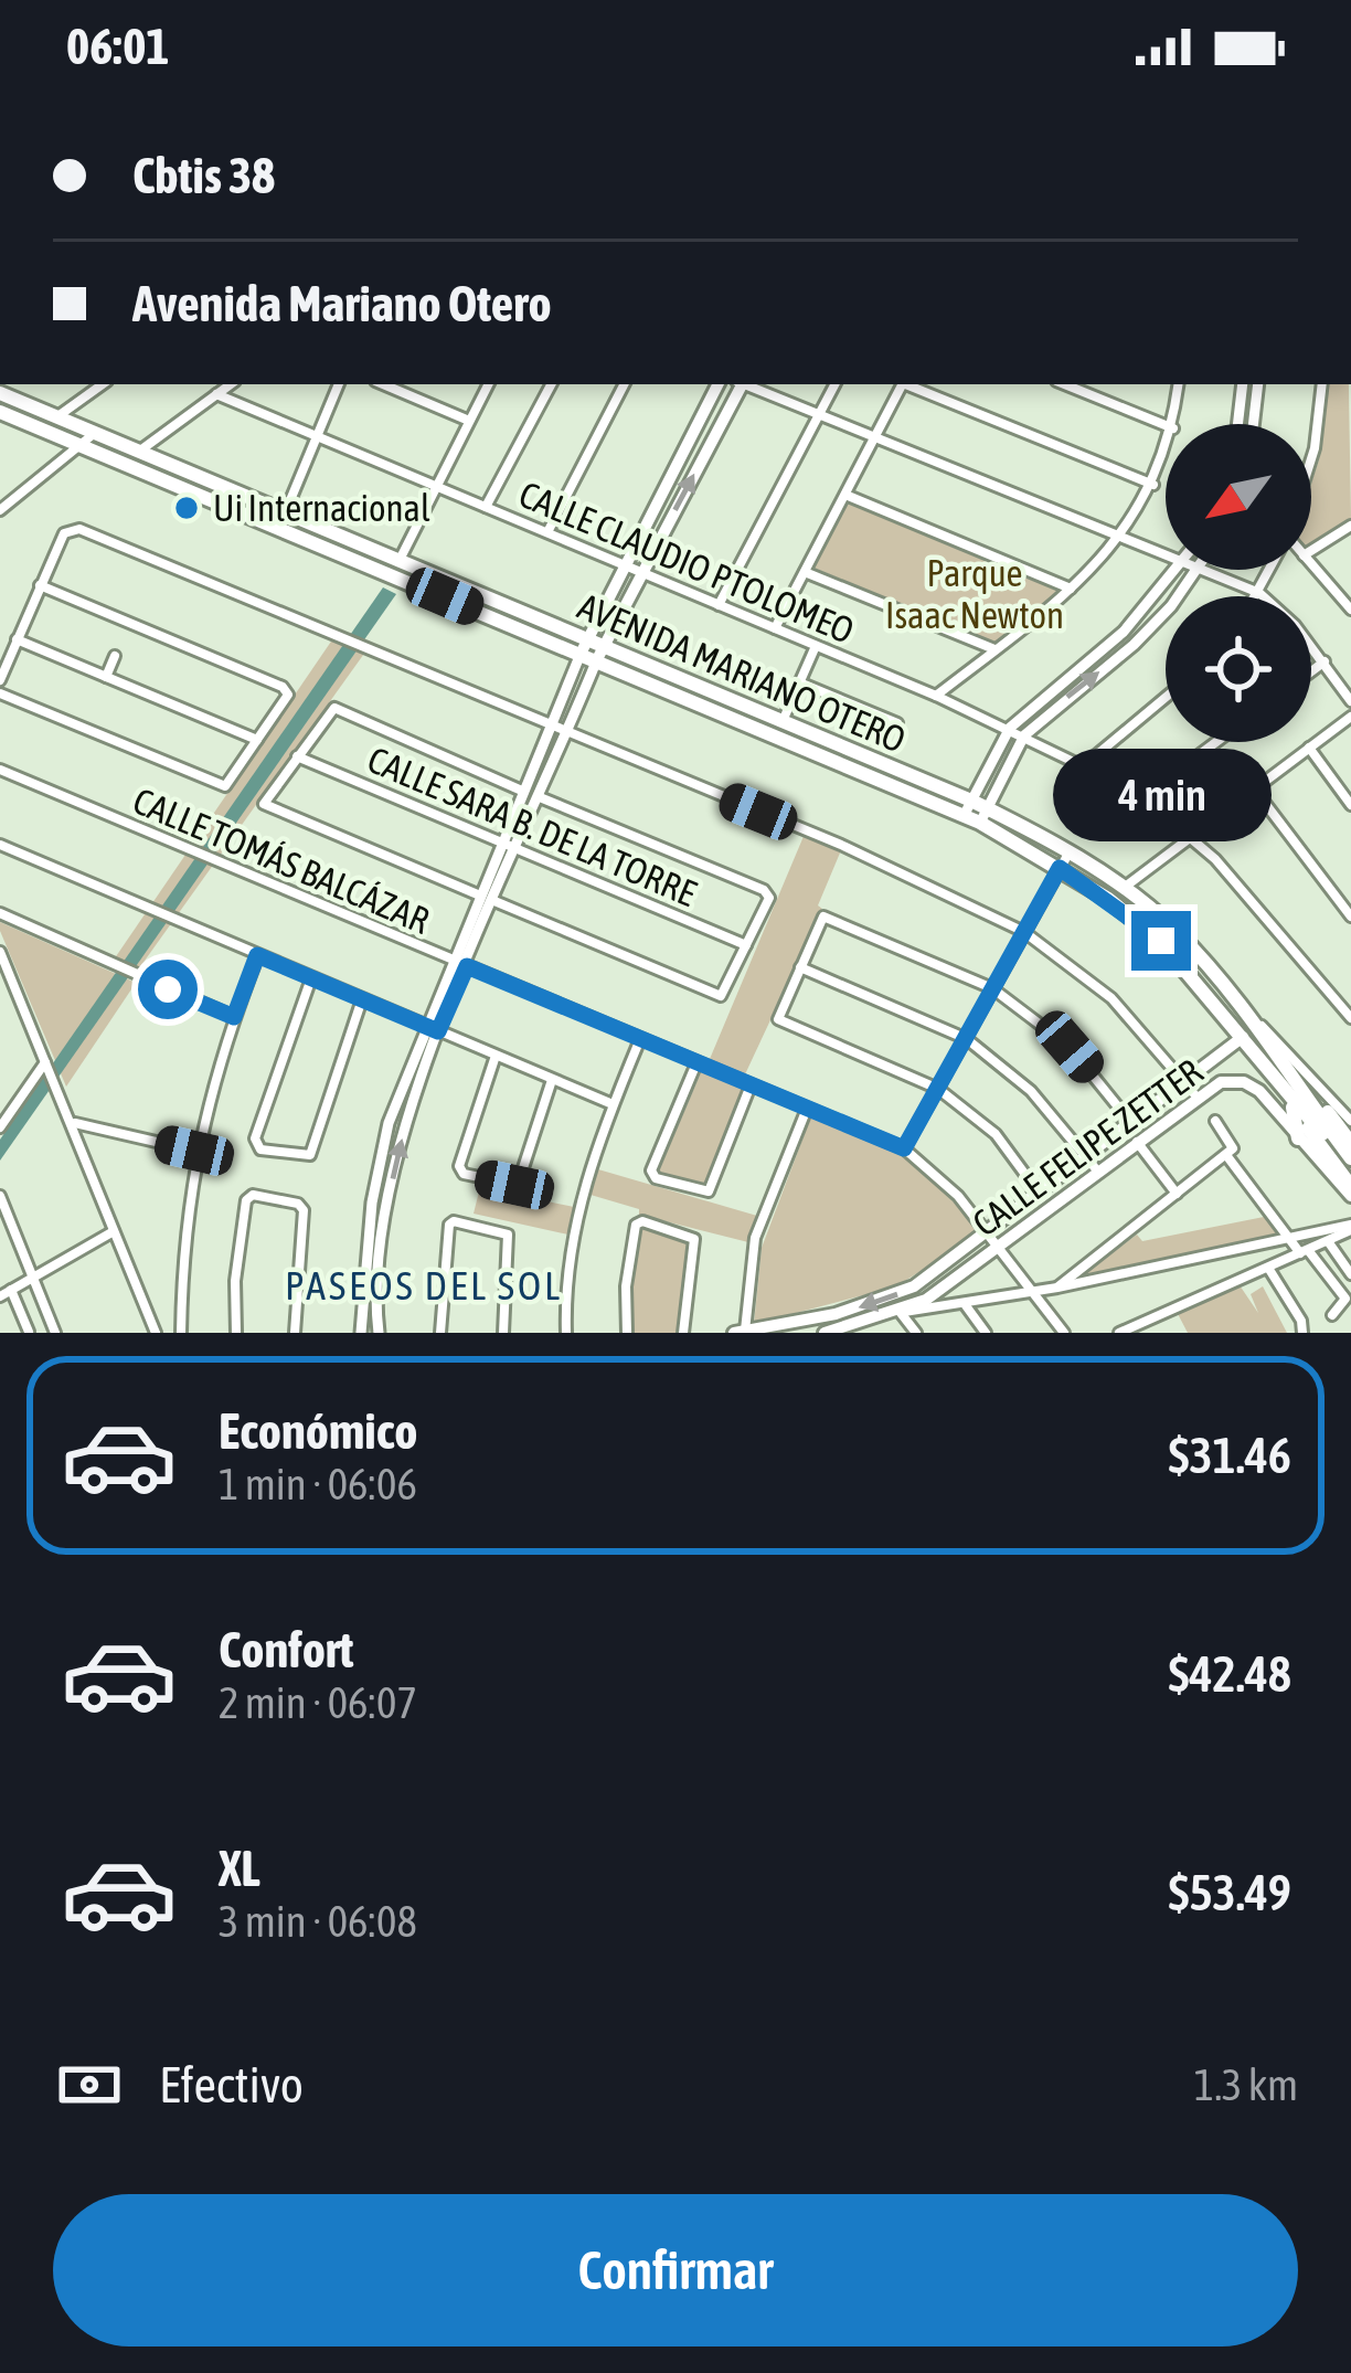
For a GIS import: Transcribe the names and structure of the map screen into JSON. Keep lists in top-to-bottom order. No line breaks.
{"streets":{"main road":["AVENIDA MARIANO OTERO","CALLE FELIPE ZETTER"],"street":["CALLE CLAUDIO PTOLOMEO","CALLE SARA B. DE LA TORRE","CALLE TOMÁS BALCÁZAR"]},"crossings":[["AVENIDA MARIANO OTERO","CALLE FELIPE ZETTER"],["CALLE TOMÁS BALCÁZAR","CALLE FELIPE ZETTER"]],"districts":["PASEOS DEL SOL"],"parks":["Parque Isaac Newton"],"places":["Ui Internacional"],"north":"bottom left","page":{"status":"06:01","banner":["Cbtis 38","Avenida Mariano Otero"],"bubble":"4 min","list":[{"name":"Económico","note":"1 min · 06:06","value":"$31.46"},{"name":"Confort","note":"2 min · 06:07","value":"$42.48"},{"name":"XL","note":"3 min · 06:08","value":"$53.49"}],"pay":["Efectivo","1.3 km"],"buttons":"Confirmar"}}
